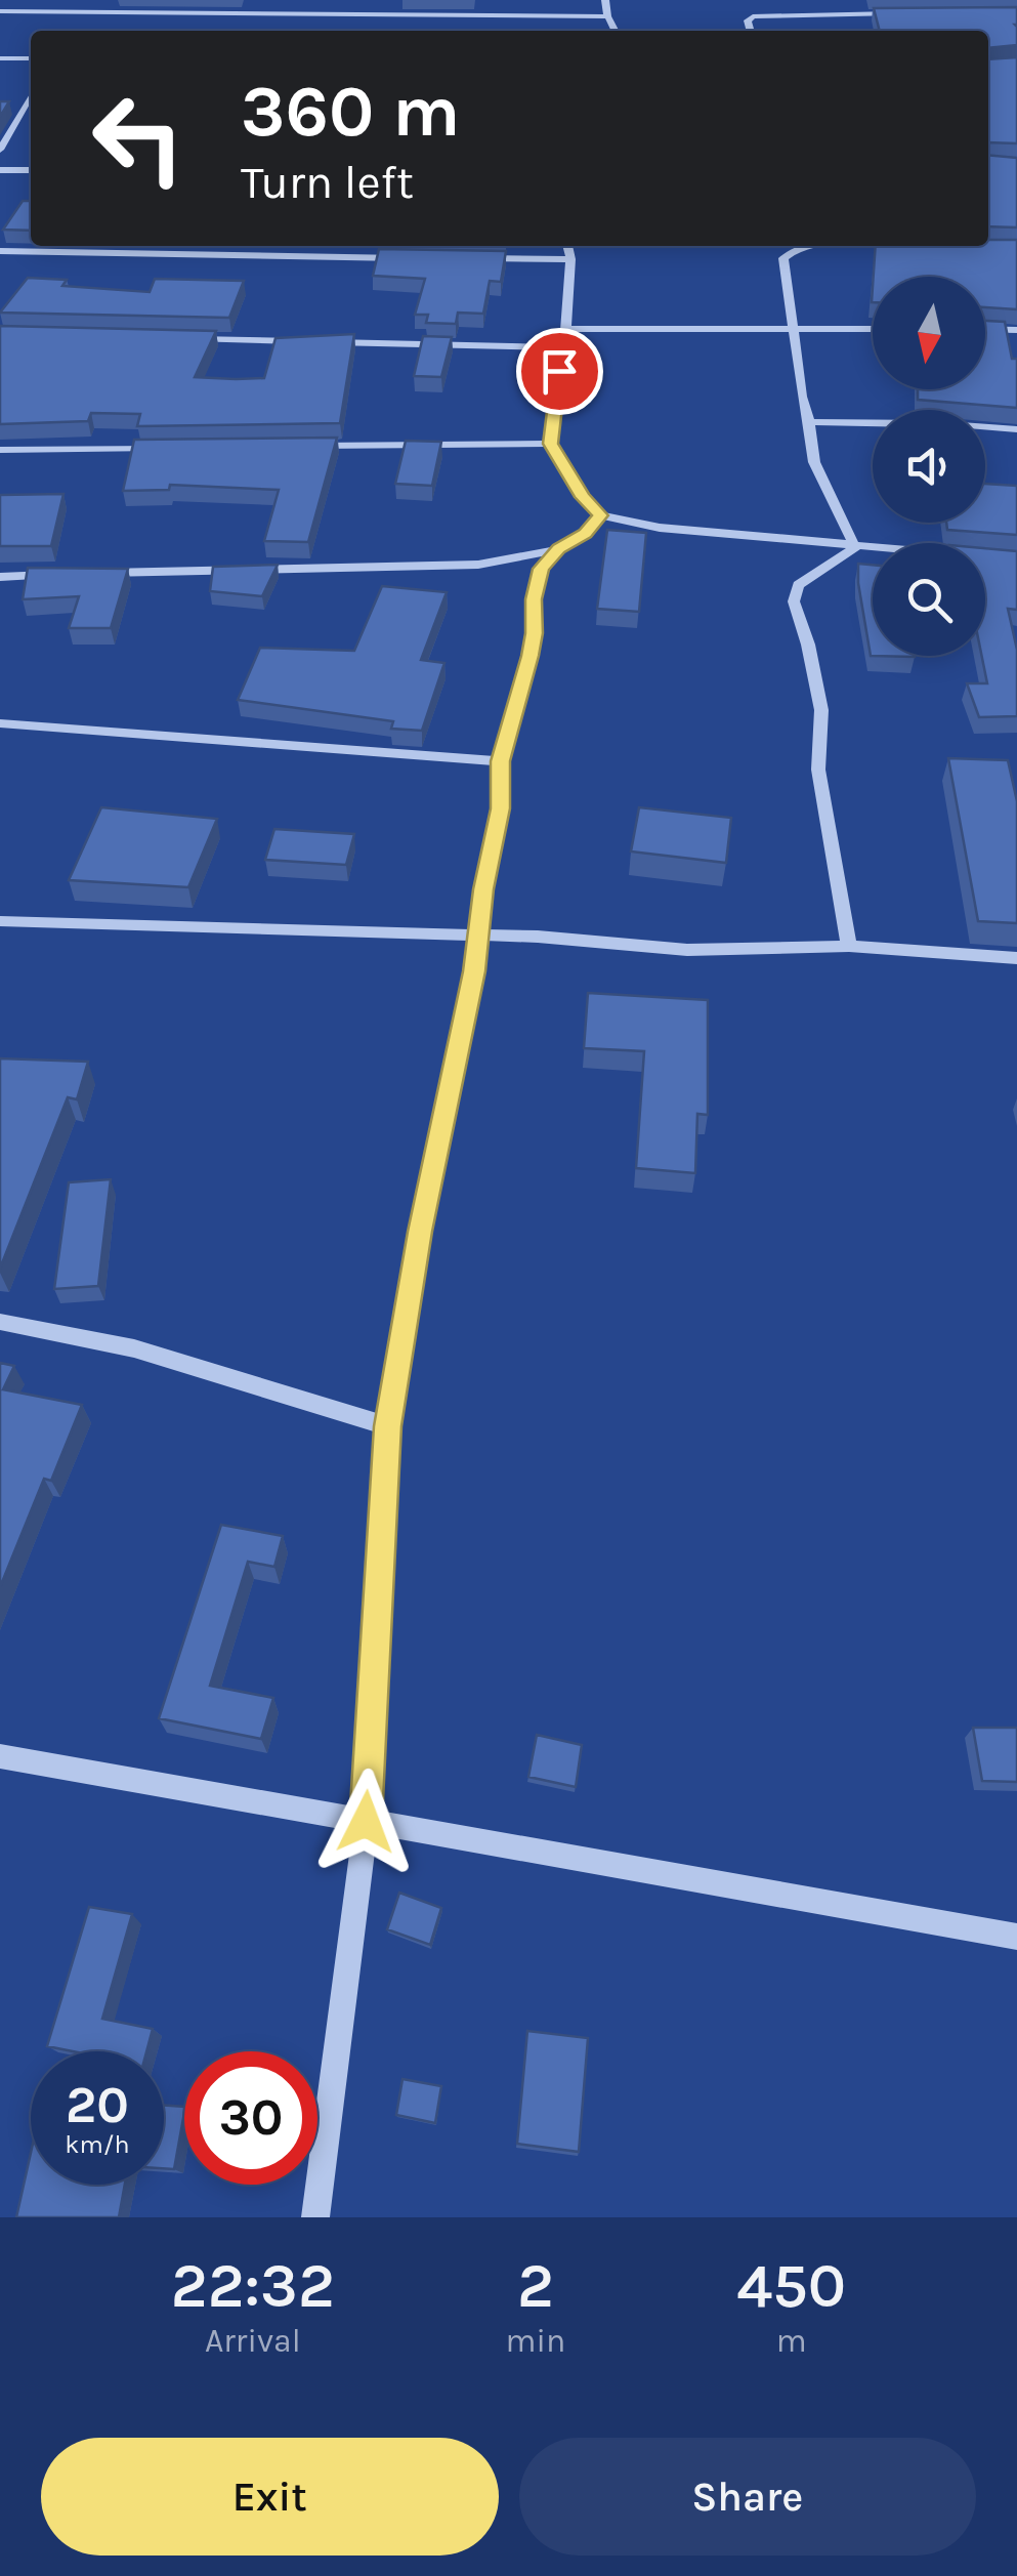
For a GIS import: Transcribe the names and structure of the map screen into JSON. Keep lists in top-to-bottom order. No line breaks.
{"north":"bottom","page":{"turn":["360 m","Turn left"],"speed":"20 km/h","limit":"30","eta":["22:32","Arrival","2","min","450","m"],"buttons":["Exit","Share"]}}
